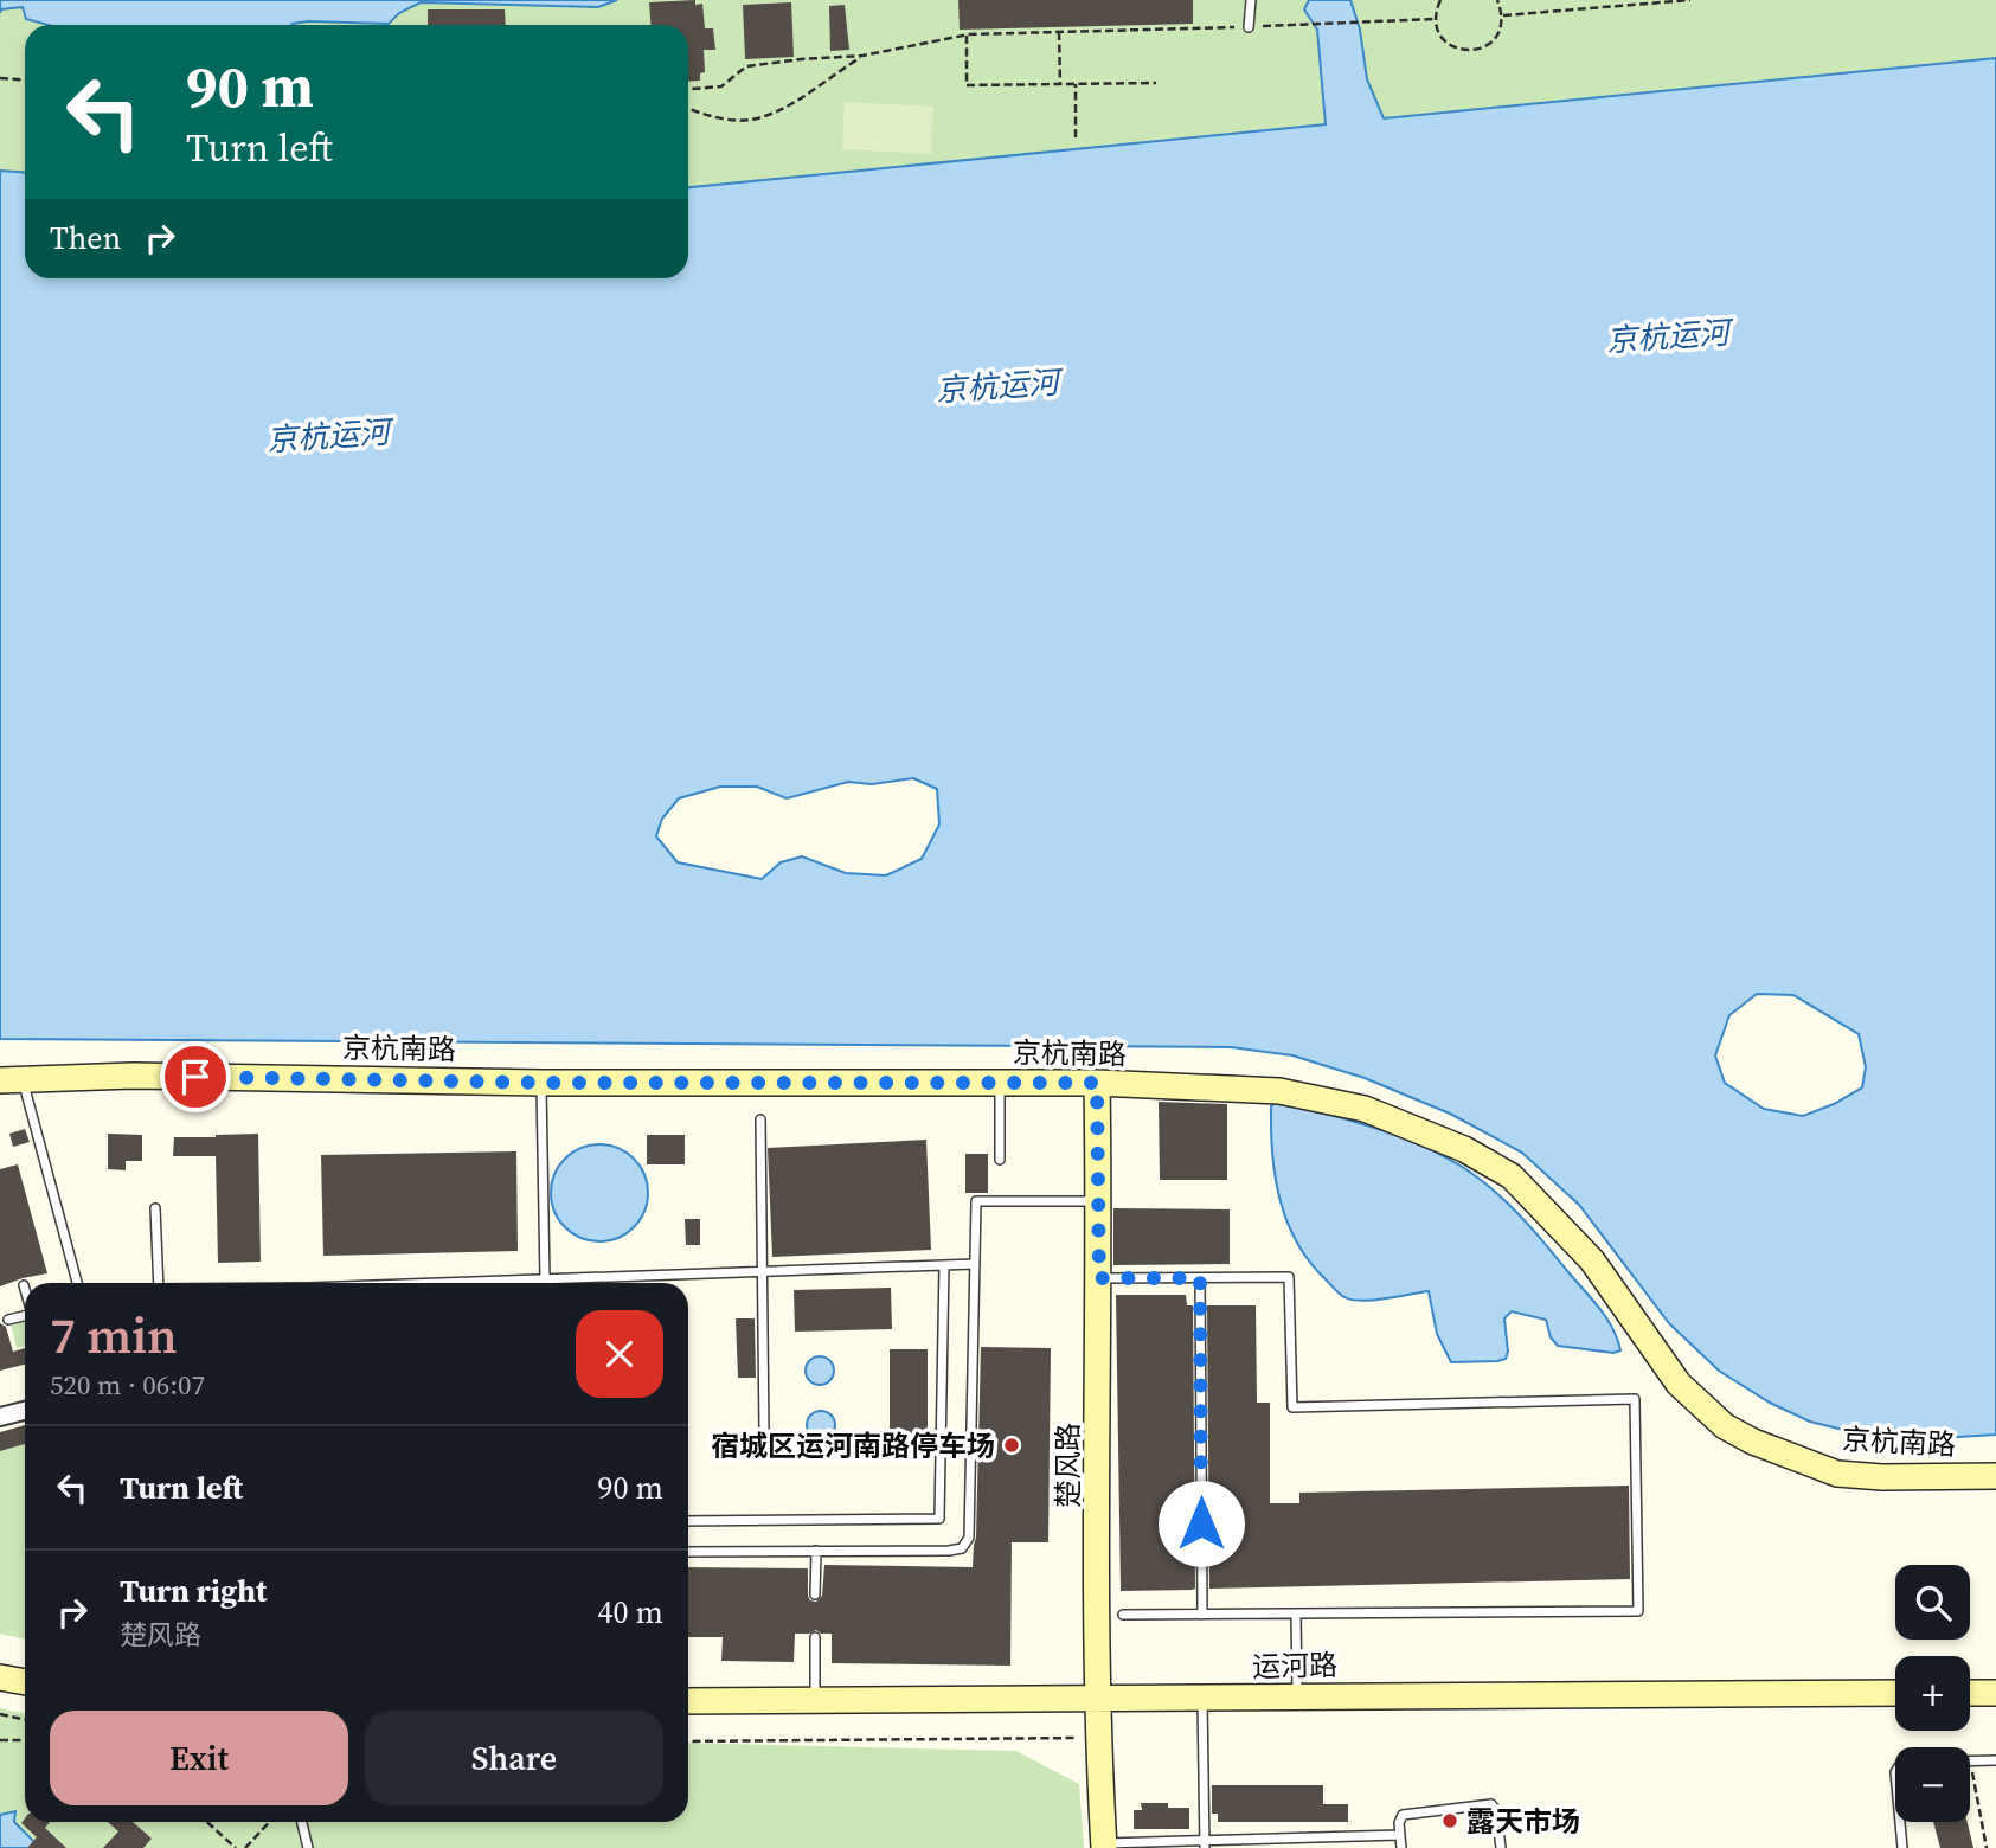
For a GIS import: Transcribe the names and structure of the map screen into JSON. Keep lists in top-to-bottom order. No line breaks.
{"streets":{"street":["京杭南路","楚风路","运河路"]},"crossings":[["京杭南路","楚风路"],["楚风路","运河路"]],"water":["京杭运河"],"places":["宿城区运河南路停车场","露天市场"],"page":{"turn":["90 m","Turn left"],"then":"Then","heading":["7 min","520 m · 06:07"],"list":[{"name":"Turn left","value":"90 m"},{"name":"Turn right","note":"楚风路","value":"40 m"}],"map_buttons":["+","−"],"buttons":["Exit","Share"]}}
